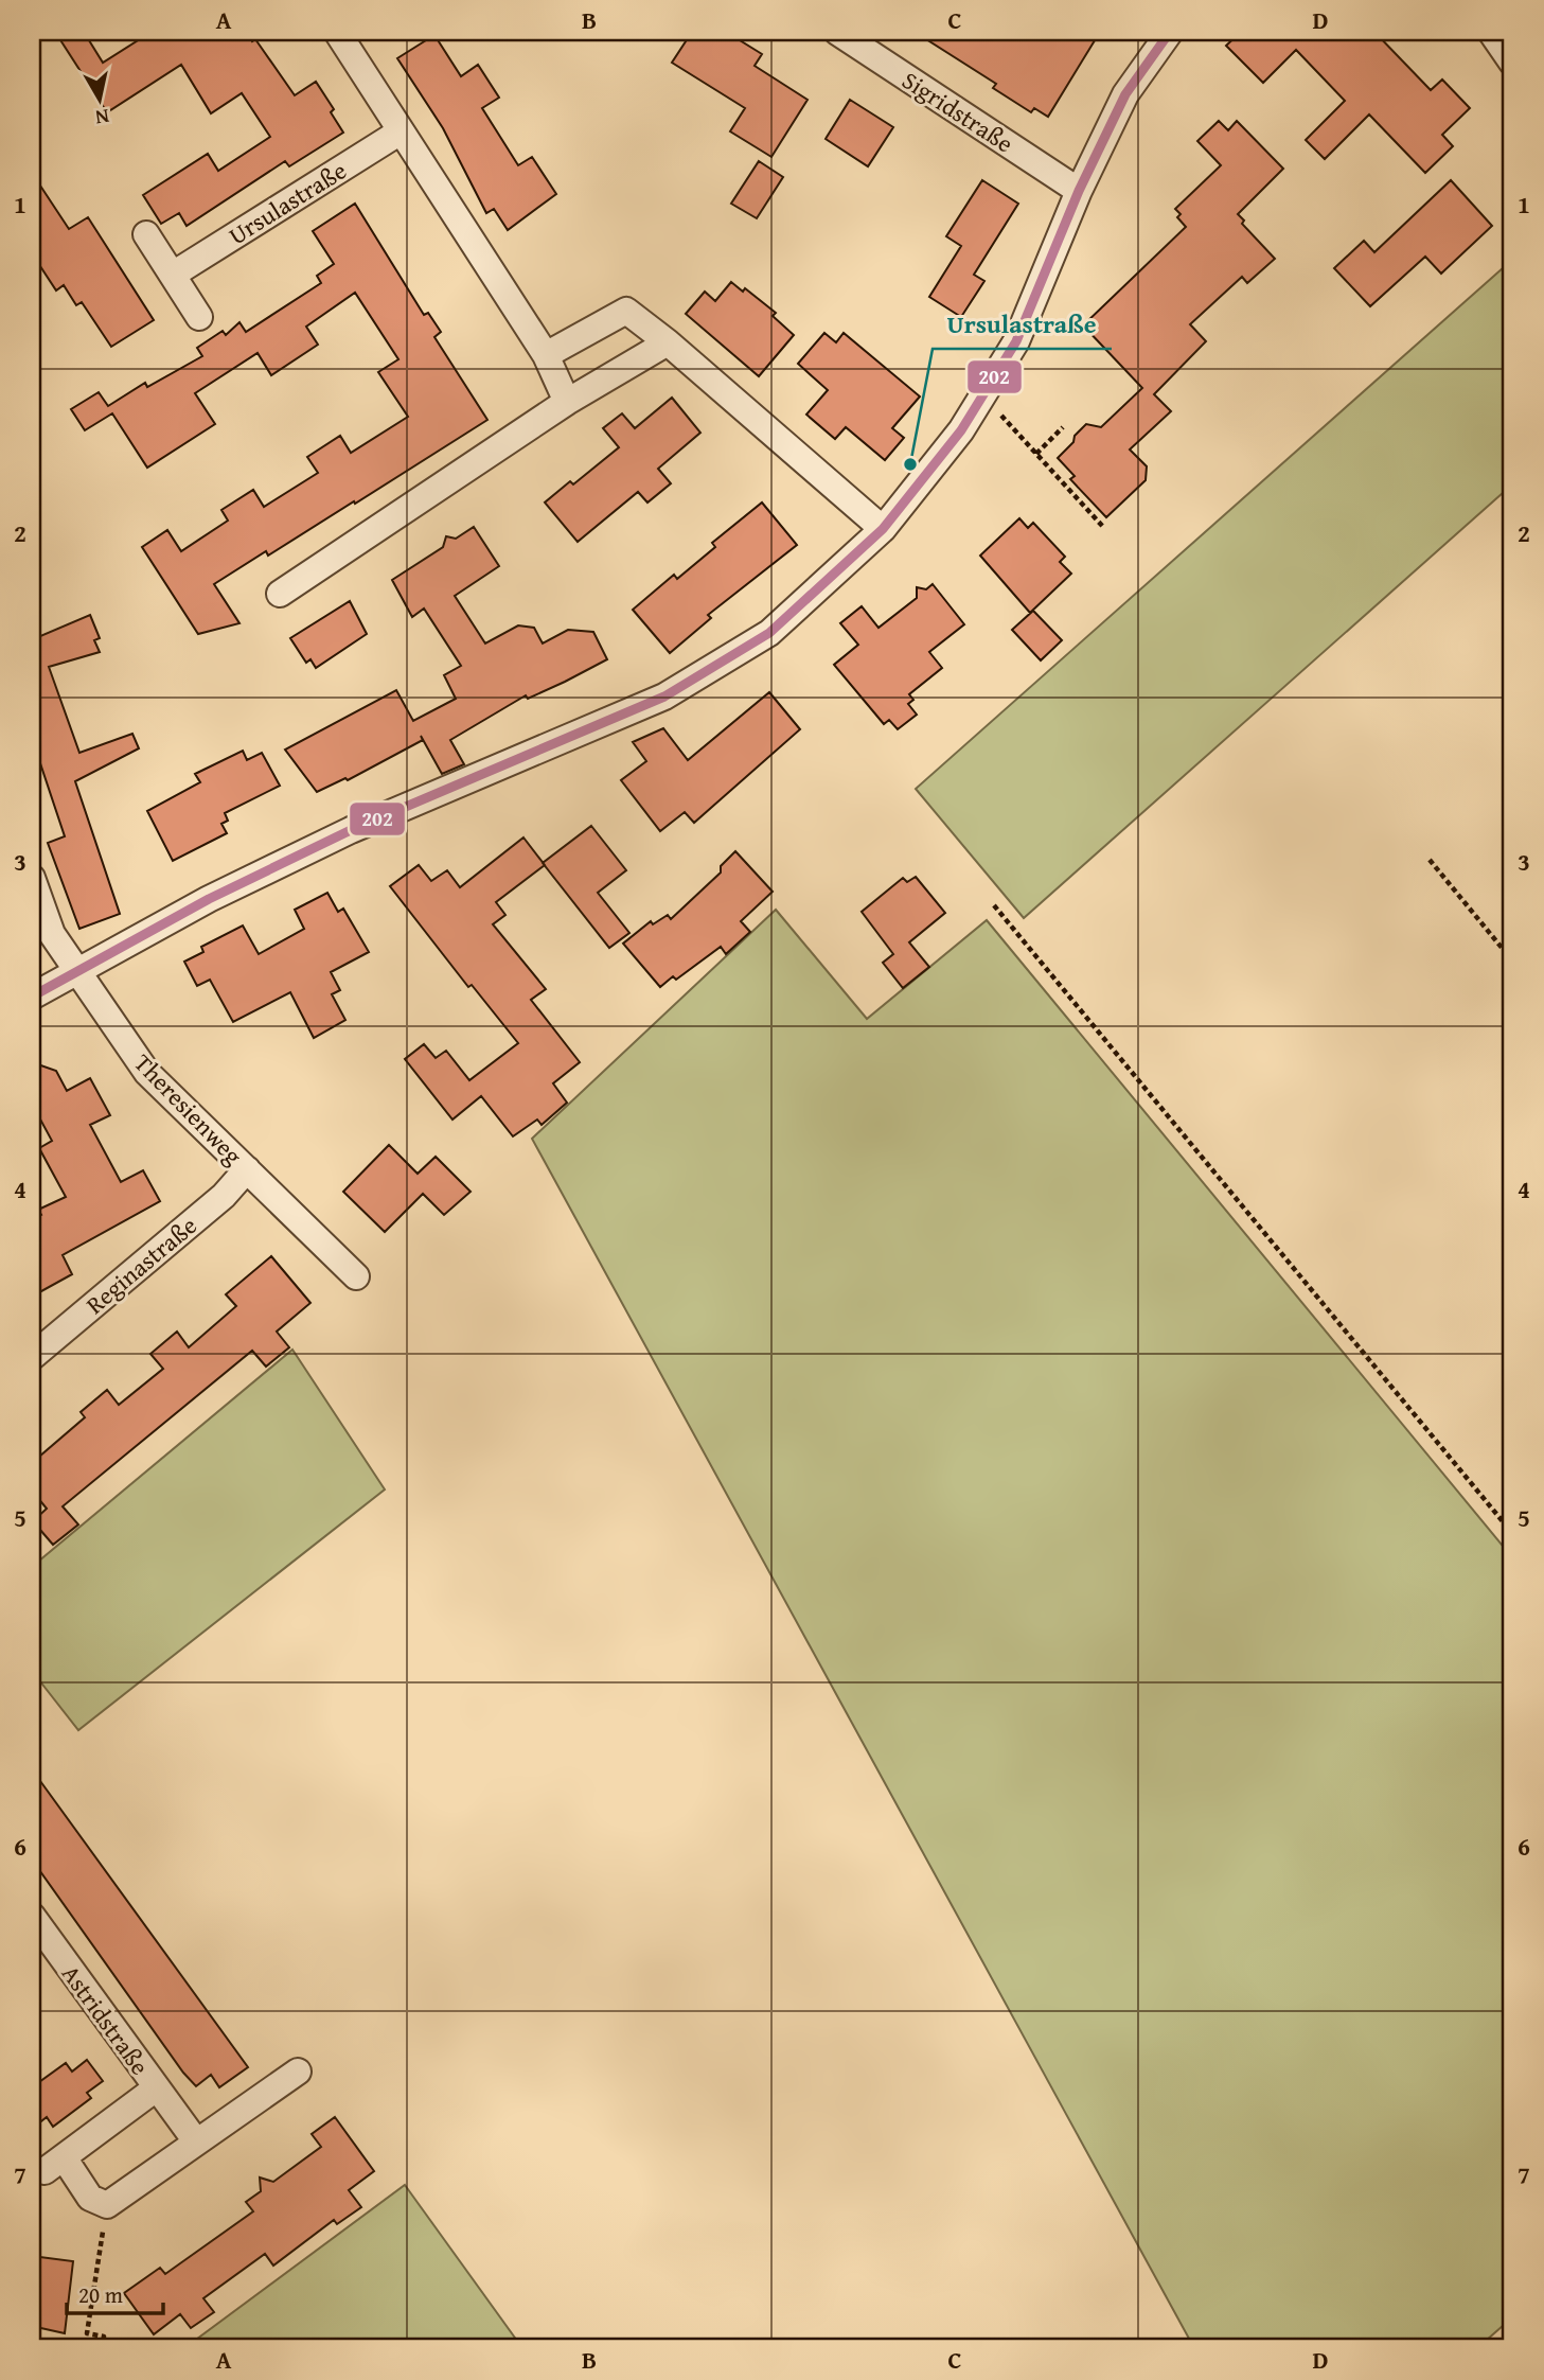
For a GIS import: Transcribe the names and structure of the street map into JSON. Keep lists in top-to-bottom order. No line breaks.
{"streets":{"street":["Sigridstraße","Ursulastraße","Theresienweg","Reginastraße","Astridstraße"]},"crossings":[["Theresienweg","Reginastraße"]],"places":["Ursulastraße"],"lines":["transit line 202"],"scale_bar":"20 m","north":"bottom","grid":{"columns":["A","B","C","D"],"rows":["1","2","3","4","5","6","7"]}}
